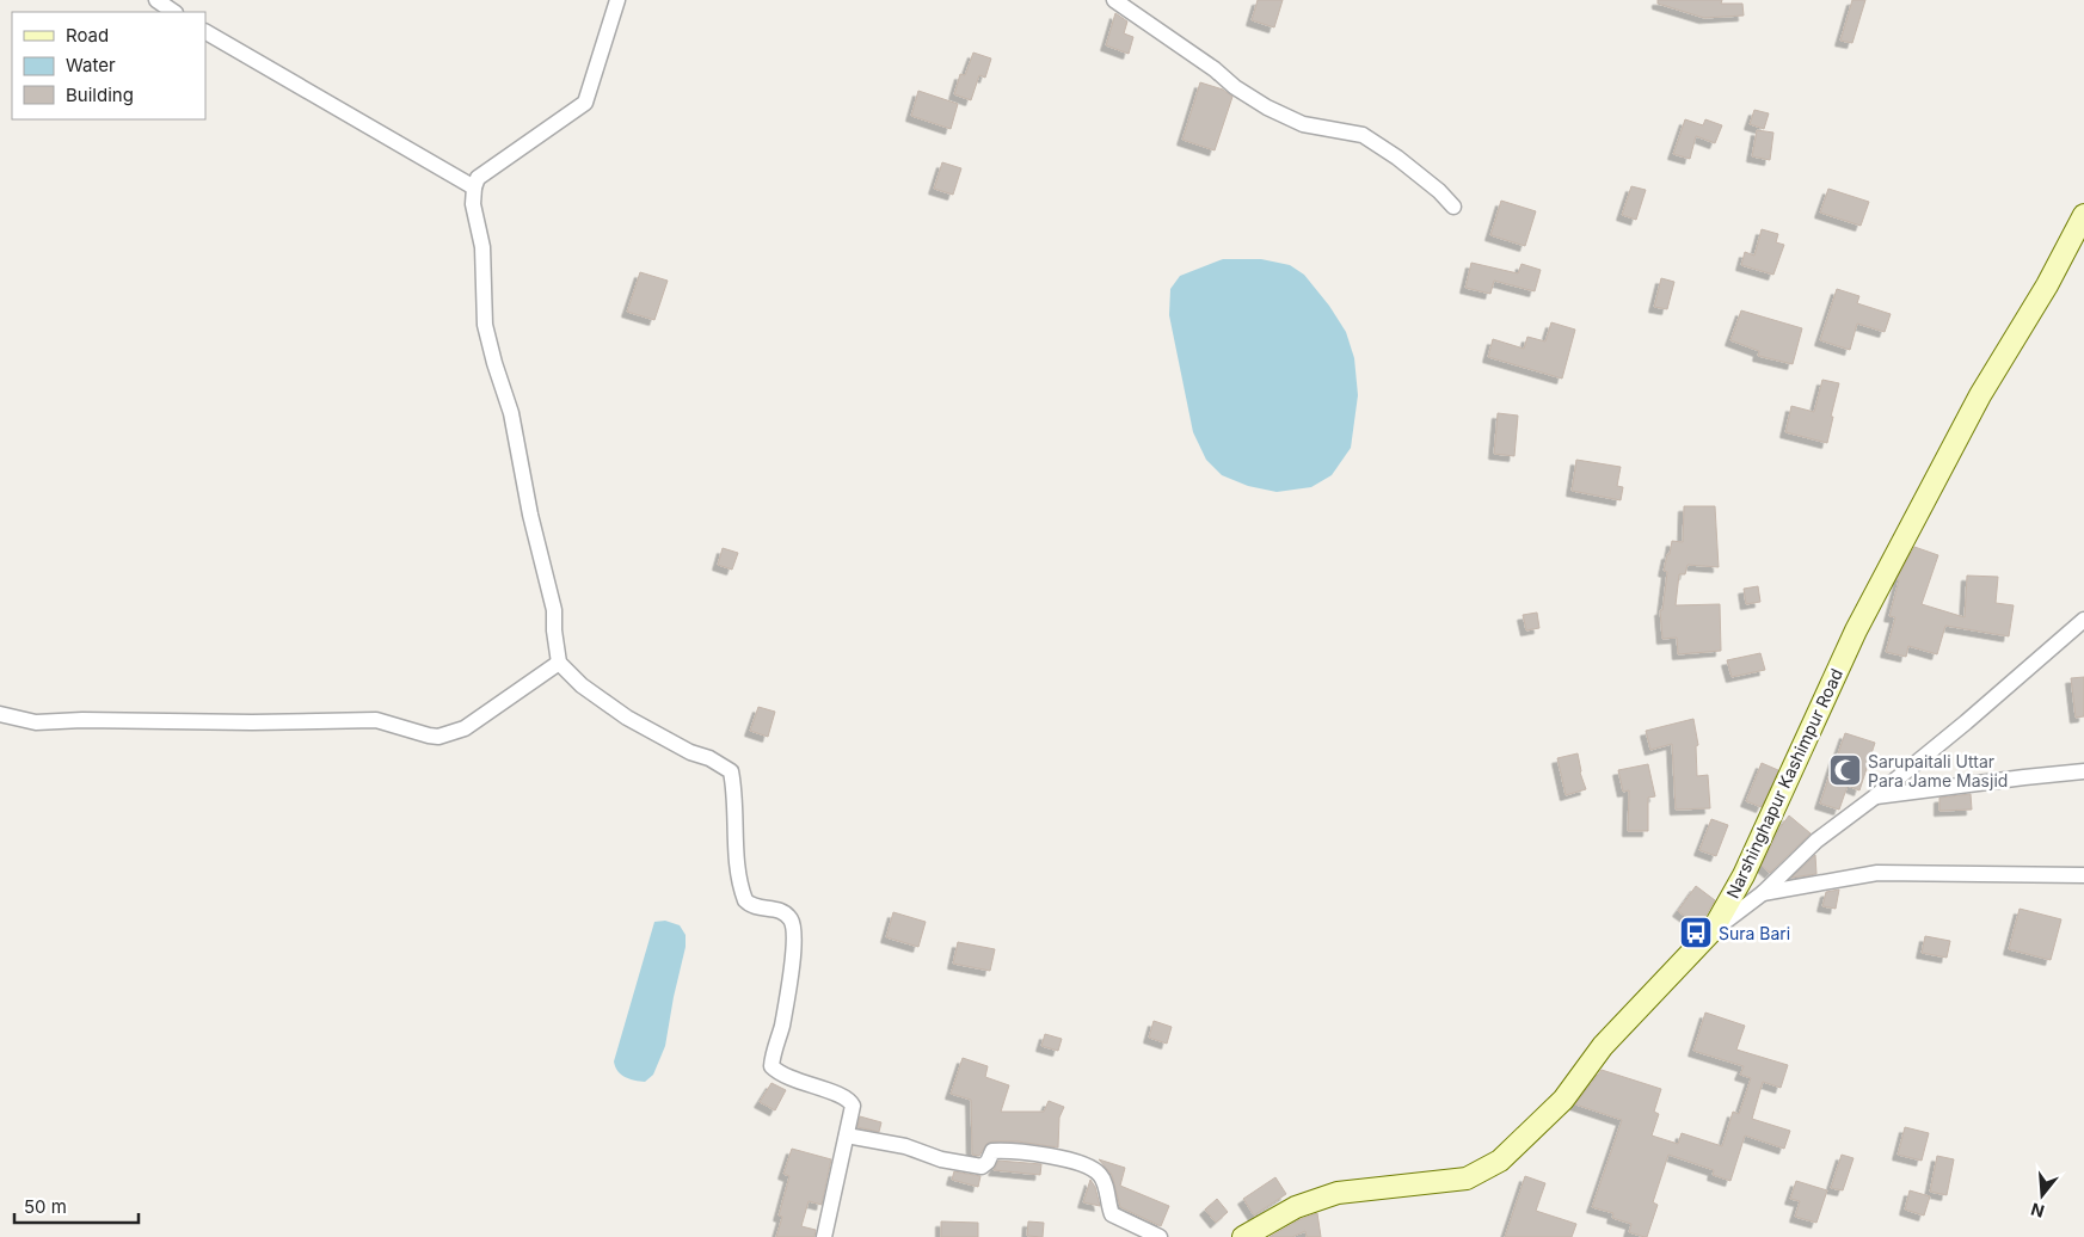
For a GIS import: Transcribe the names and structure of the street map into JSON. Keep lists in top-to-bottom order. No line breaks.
{"streets":{"main road":["Narshinghapur Kashimpur Road"]},"places":{"mosque":["Sarupaitali Uttar Para Jame Masjid"],"bus stop":["Sura Bari"]},"legend":["Road","Water","Building"],"scale_bar":"50 m","north":"bottom"}
